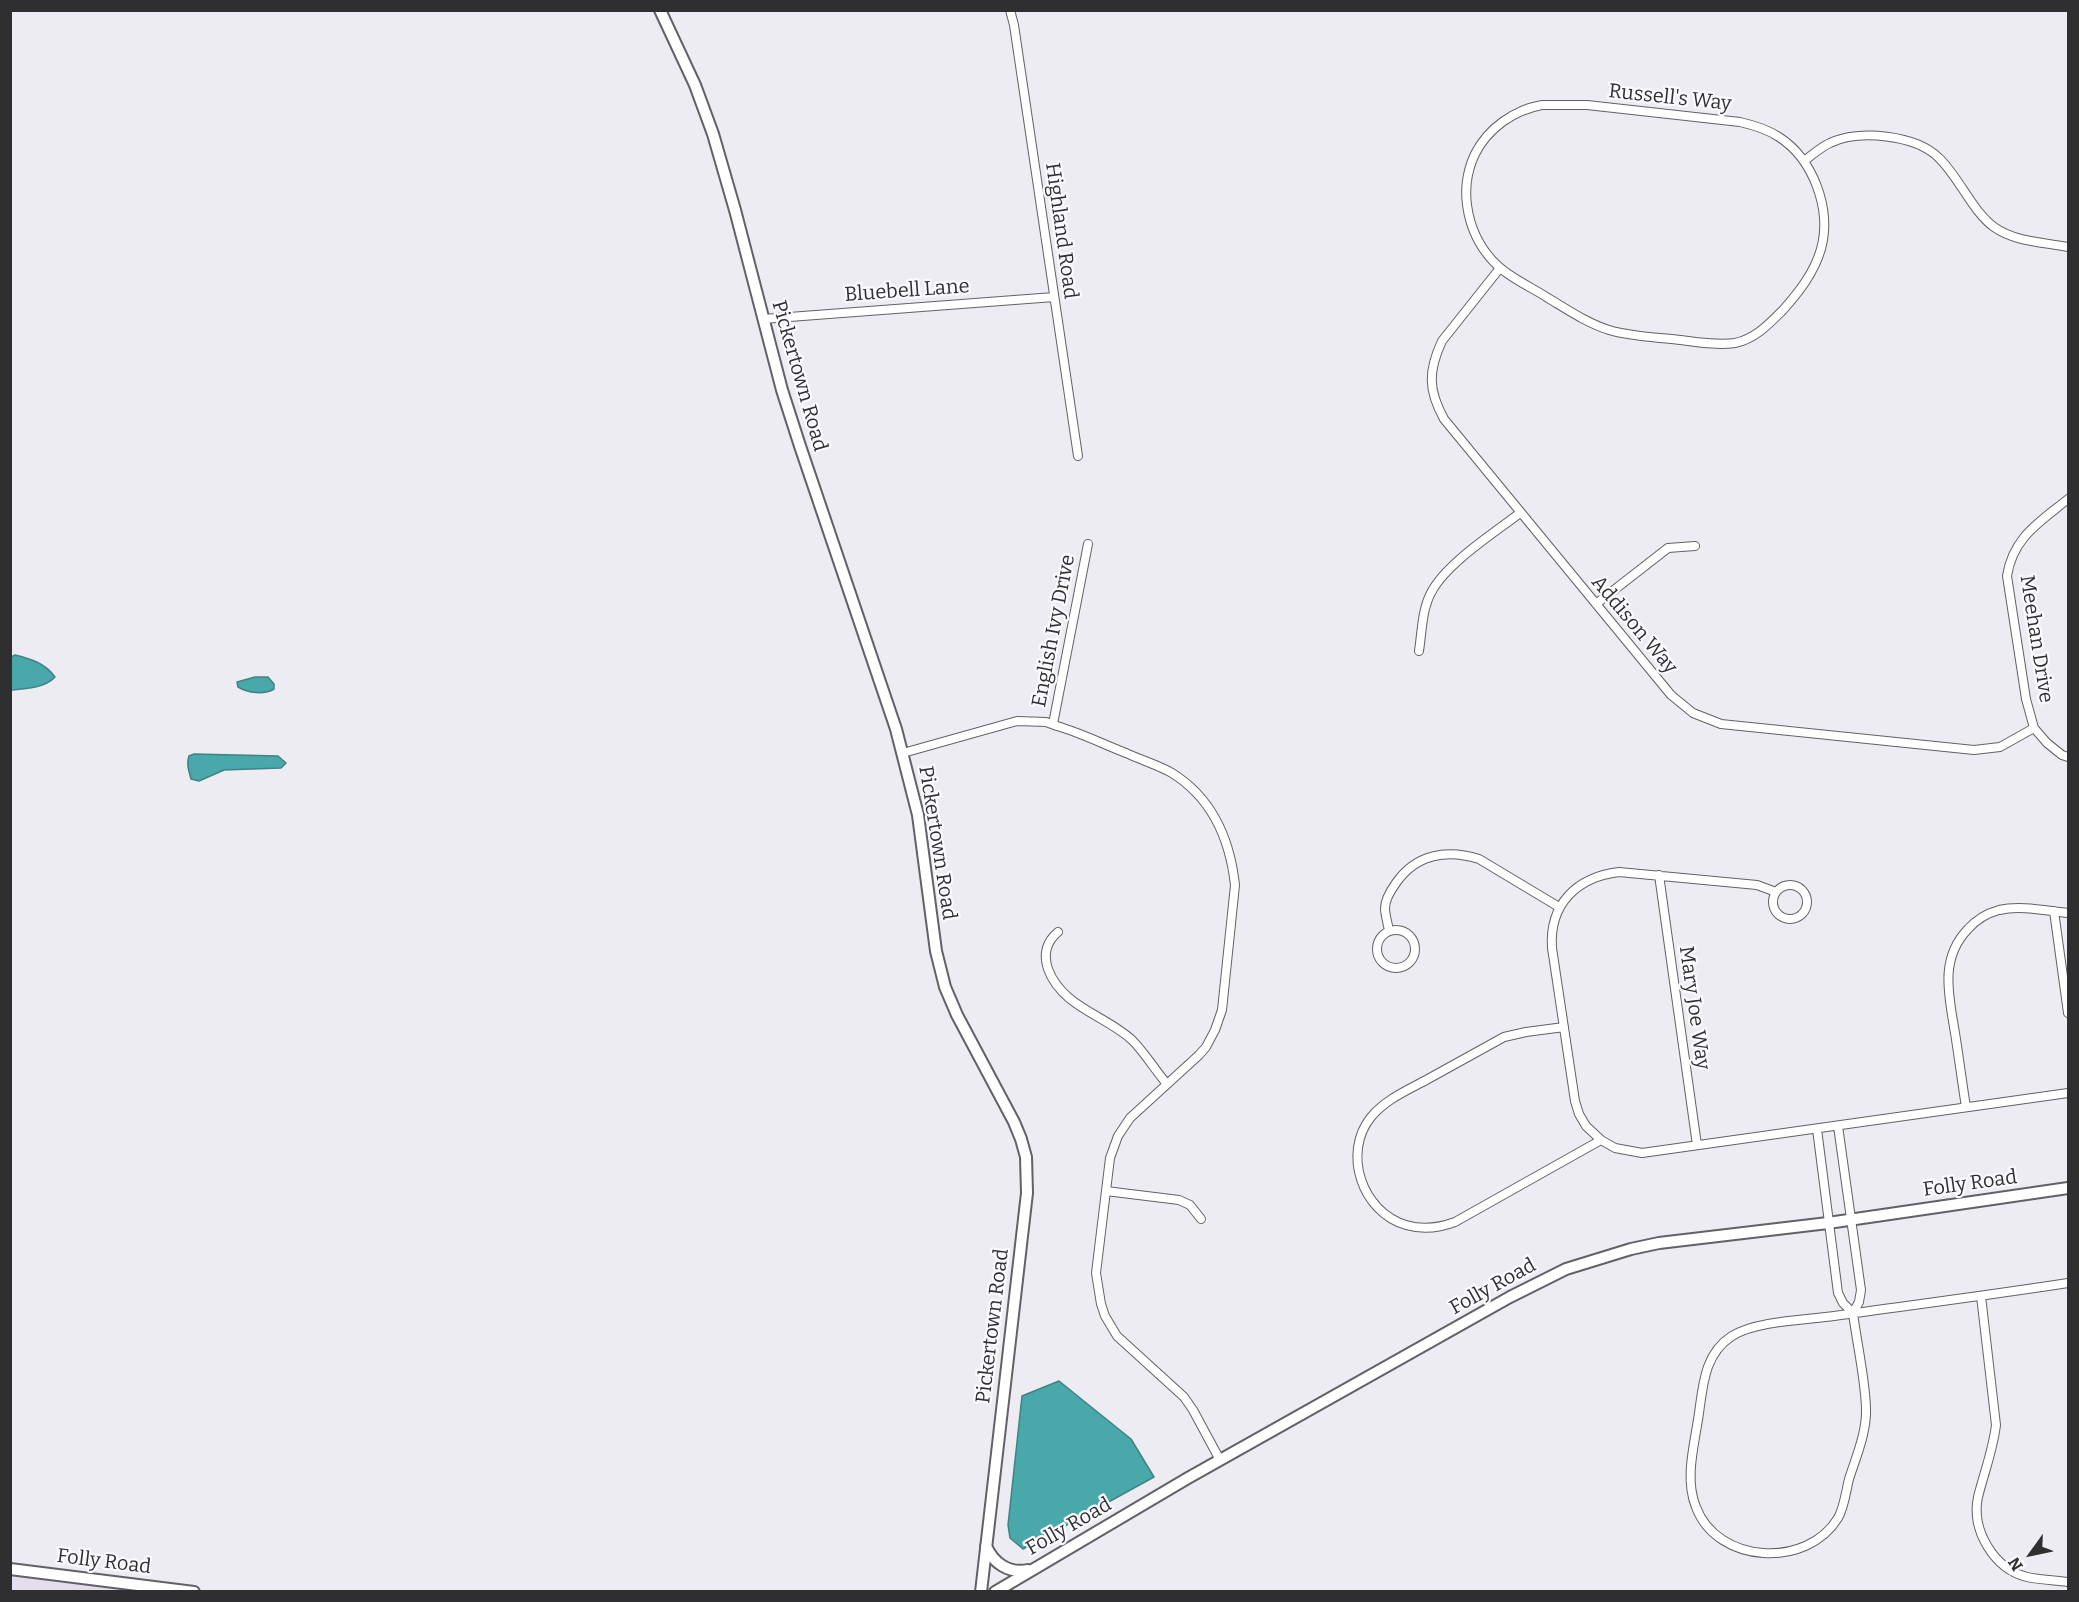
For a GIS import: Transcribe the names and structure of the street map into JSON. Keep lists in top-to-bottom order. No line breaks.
{"streets":{"street":["Russell's Way","Highland Road","Bluebell Lane","Pickertown Road","Addison Way","English Ivy Drive","Meehan Drive","Mary Joe Way","Folly Road"]},"crossings":[["Russell's Way","Addison Way"],["Highland Road","Bluebell Lane"],["Bluebell Lane","Pickertown Road"],["Addison Way","Meehan Drive"]],"north":"bottom left"}
